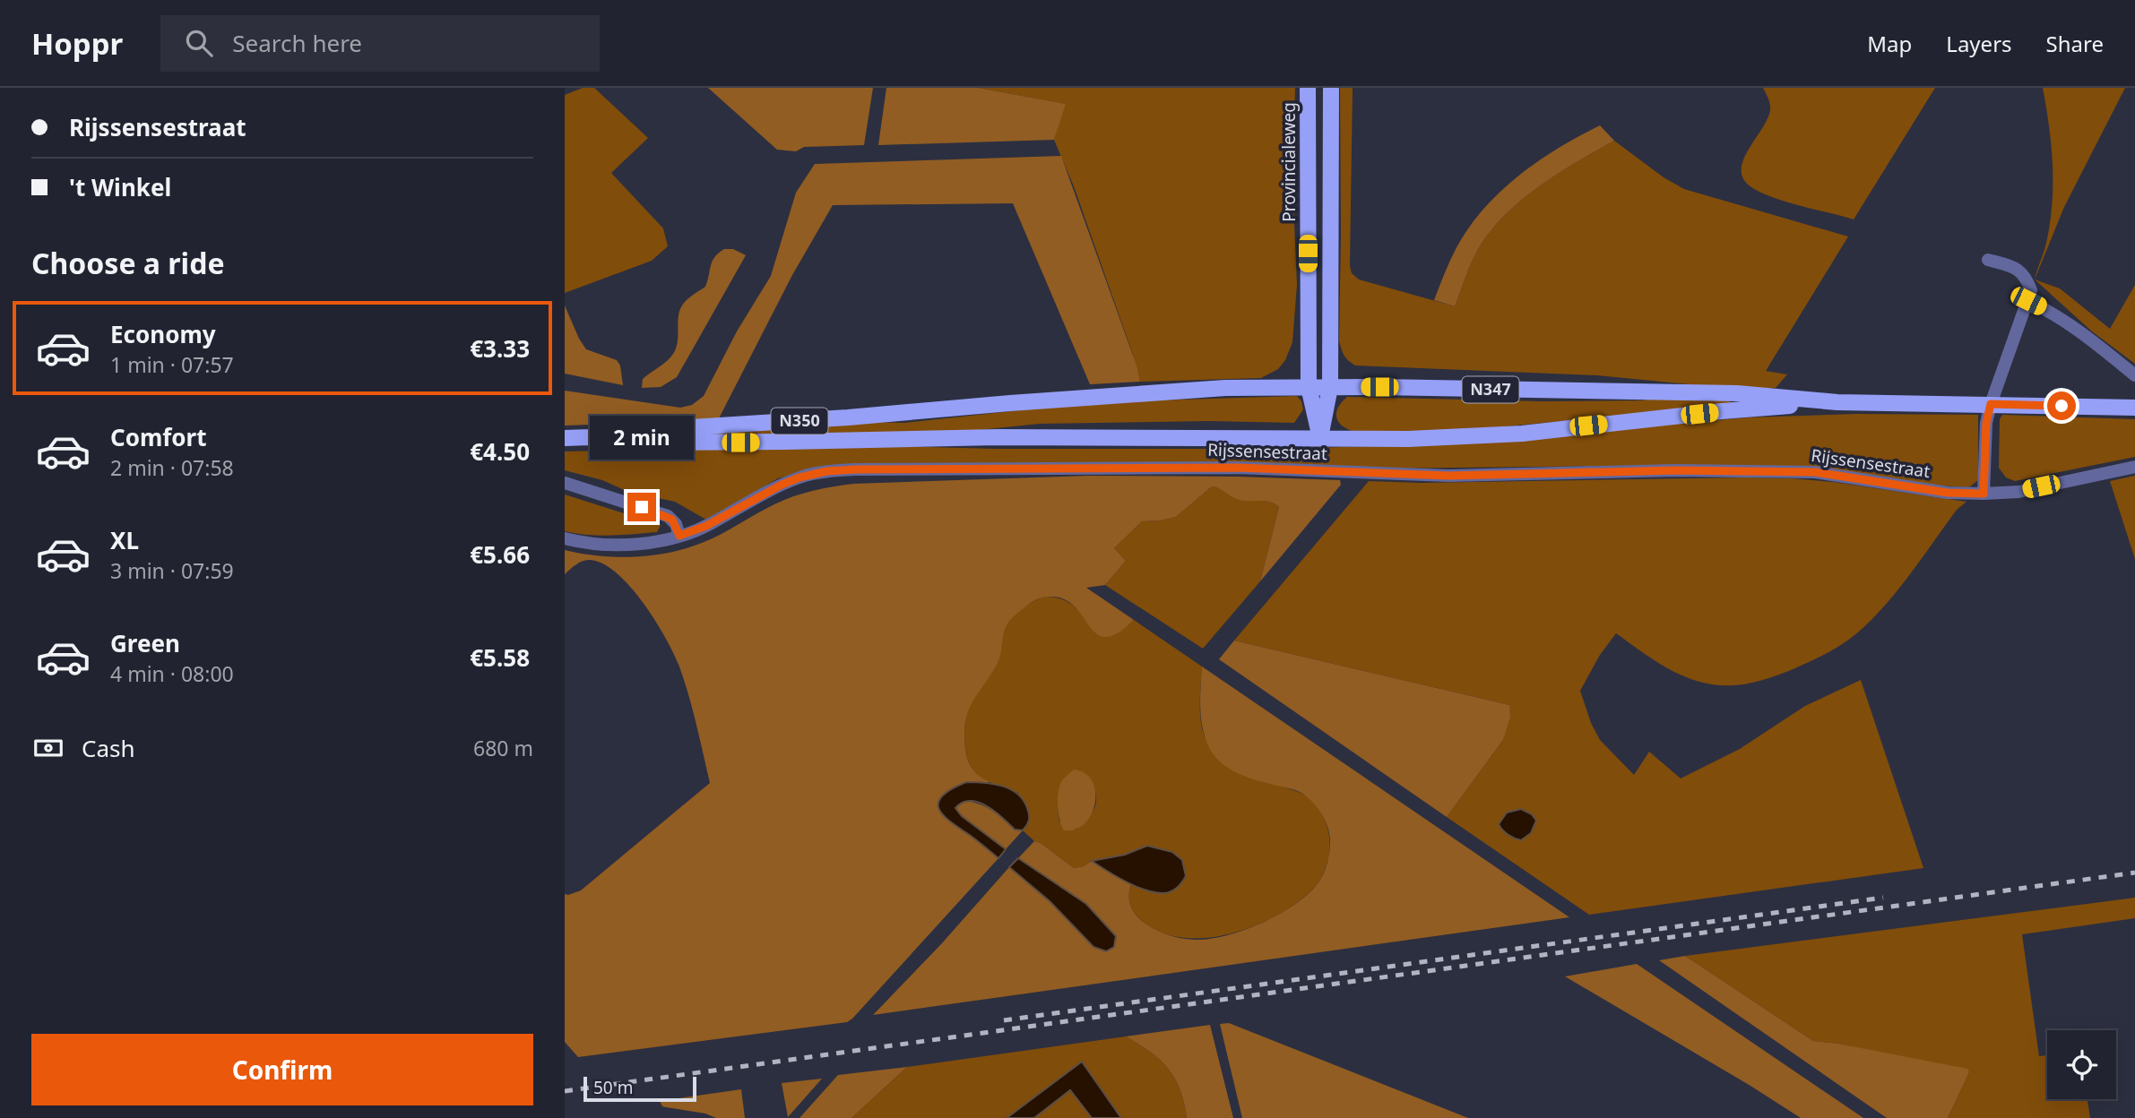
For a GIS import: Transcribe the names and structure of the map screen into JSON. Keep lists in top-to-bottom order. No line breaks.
{"streets":{"main road":["Provincialeweg","N347","N350","Rijssensestraat"]},"crossings":[["Provincialeweg","Rijssensestraat"]],"scale_bar":"50 m","page":{"header":"Hoppr","search":"Search here","nav":["Map","Layers","Share"],"banner":["Rijssensestraat","'t Winkel"],"heading":"Choose a ride","list":[{"name":"Economy","note":"1 min · 07:57","value":"€3.33"},{"name":"Comfort","note":"2 min · 07:58","value":"€4.50"},{"name":"XL","note":"3 min · 07:59","value":"€5.66"},{"name":"Green","note":"4 min · 08:00","value":"€5.58"}],"bubble":"2 min","pay":["Cash","680 m"],"buttons":"Confirm","scale":"50 m"}}
